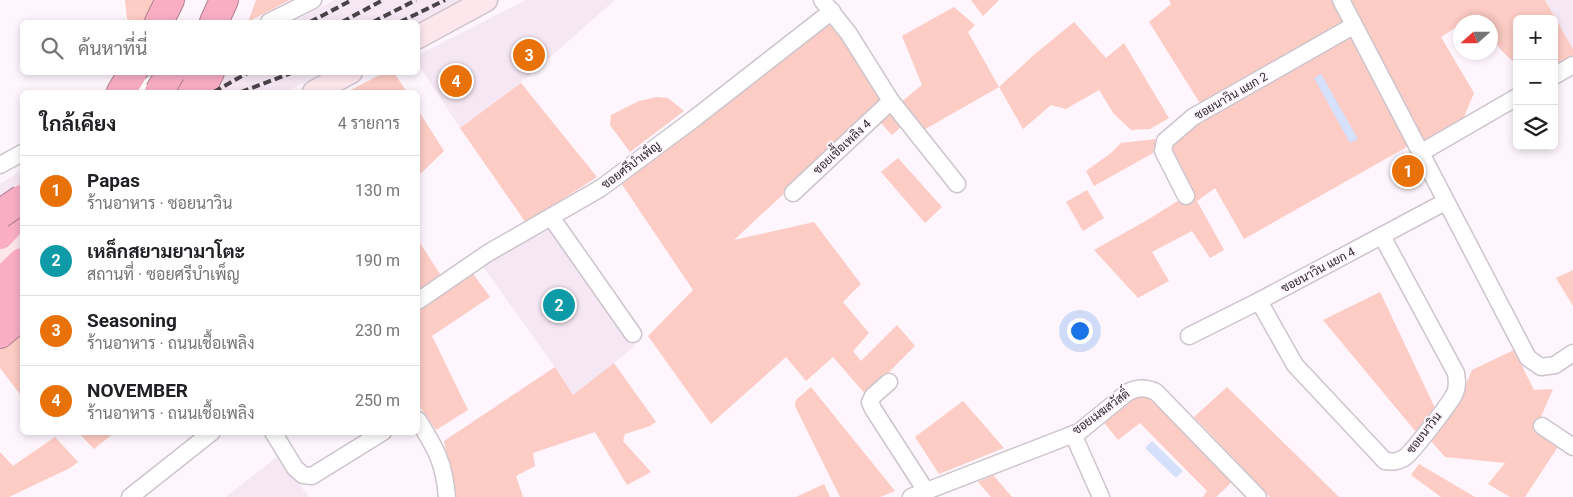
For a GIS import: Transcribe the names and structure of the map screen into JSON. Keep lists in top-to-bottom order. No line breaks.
{"streets":{"street":["ซอยนาวิน แยก 2","ซอยเชื้อเพลิง 4","ซอยศรีบำเพ็ญ","ซอยนาวิน แยก 4","ซอยเมฆสวัสดิ์","ซอยนาวิน"]},"crossings":[["ซอยนาวิน แยก 4","ซอยนาวิน"]],"north":"left","page":{"map_buttons":["+","−"],"search":"ค้นหาที่นี่","pins":["3","4","1","2"],"heading":["ใกล้เคียง","4 รายการ"],"list":[{"mark":"1","name":"Papas","note":"ร้านอาหาร · ซอยนาวิน","value":"130 m"},{"mark":"2","name":"เหล็กสยามยามาโตะ","note":"สถานที่ · ซอยศรีบำเพ็ญ","value":"190 m"},{"mark":"3","name":"Seasoning","note":"ร้านอาหาร · ถนนเชื้อเพลิง","value":"230 m"},{"mark":"4","name":"NOVEMBER","note":"ร้านอาหาร · ถนนเชื้อเพลิง","value":"250 m"}]}}
